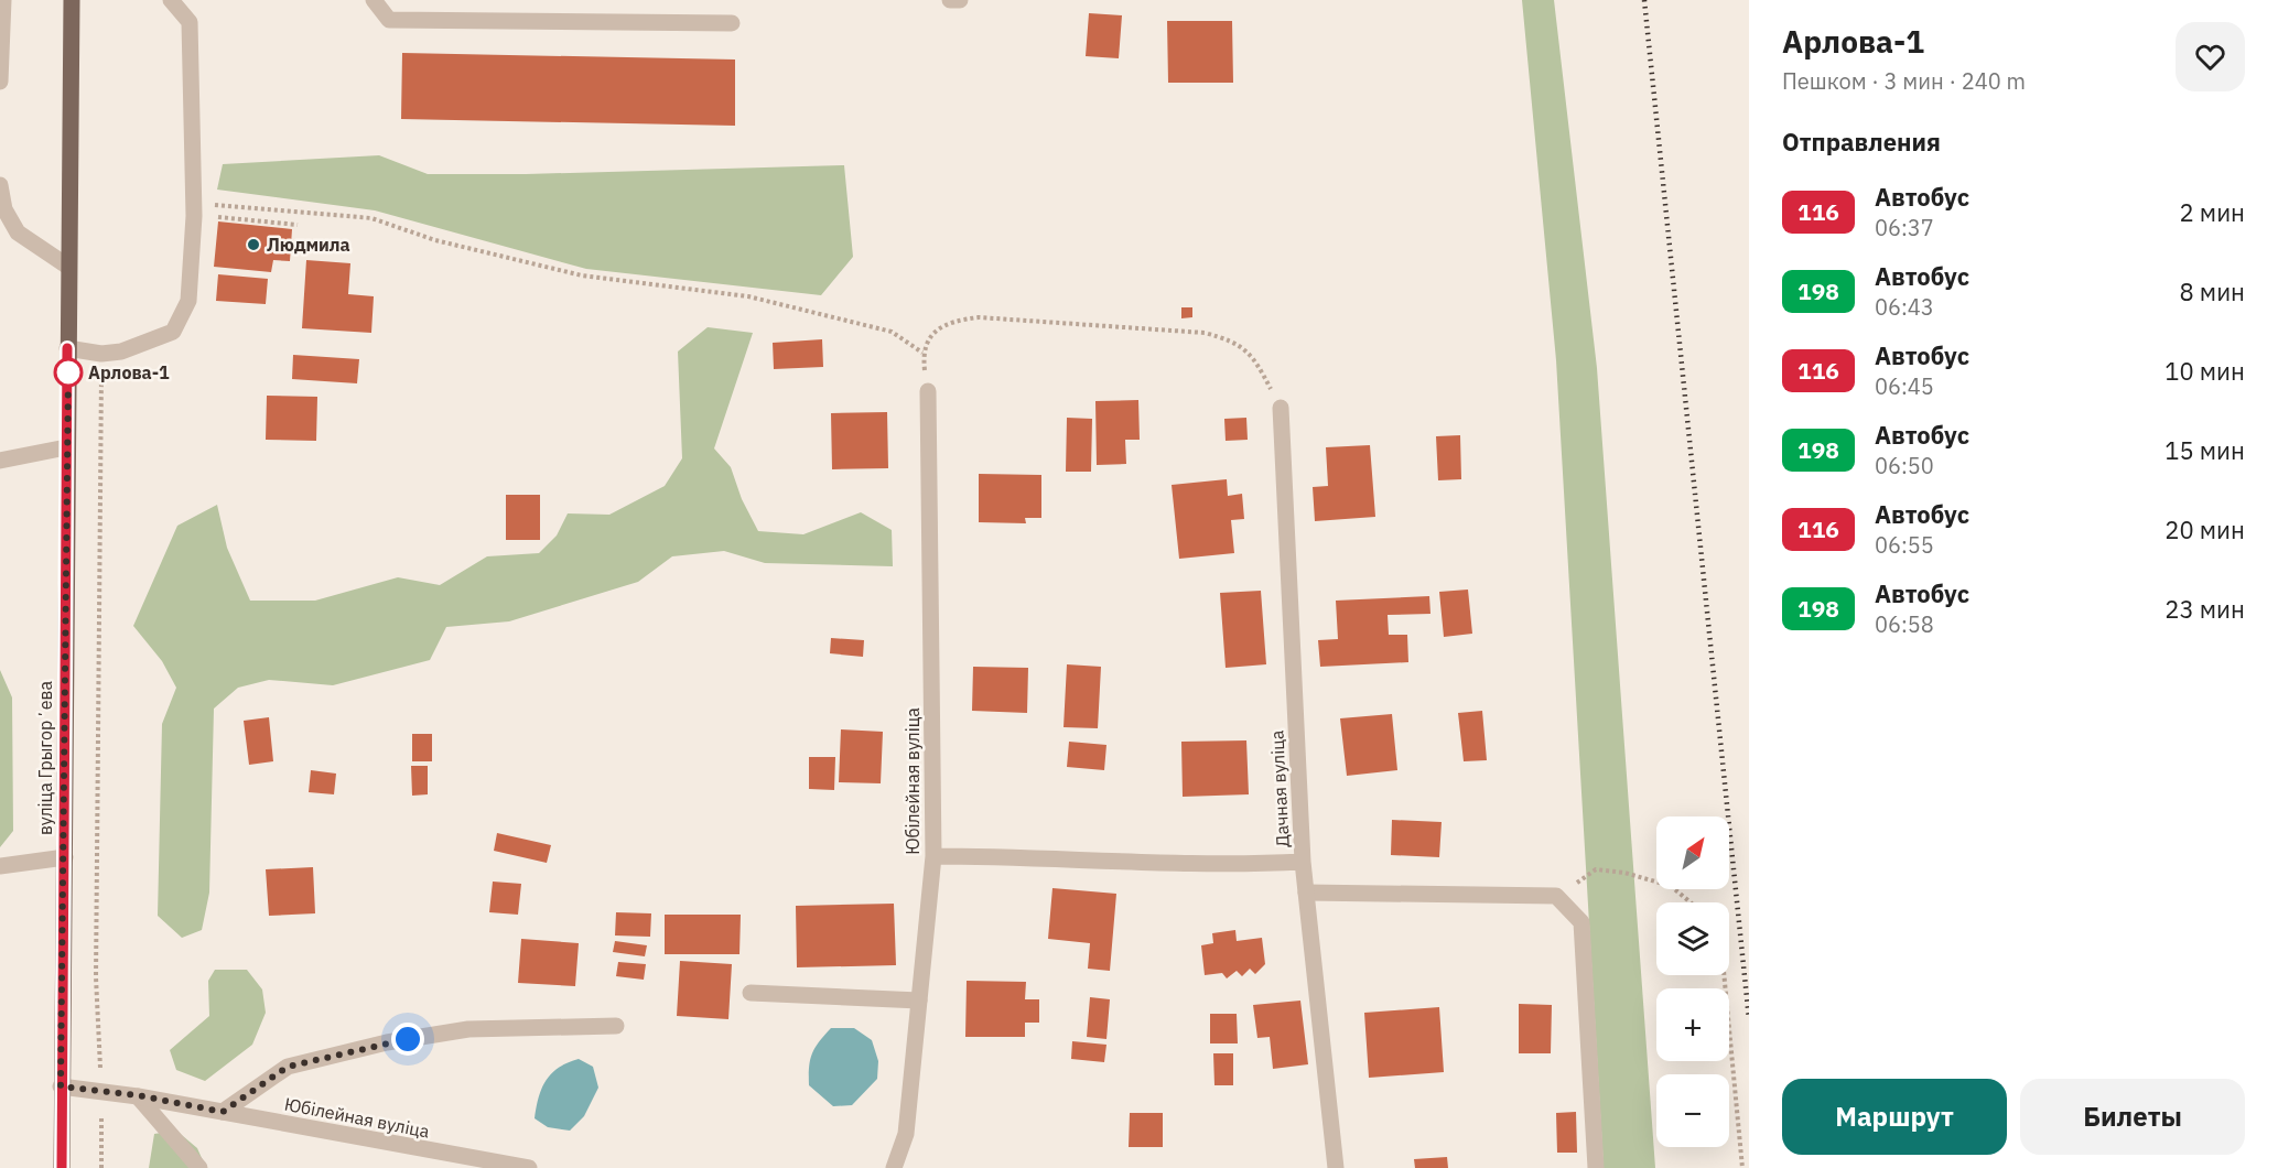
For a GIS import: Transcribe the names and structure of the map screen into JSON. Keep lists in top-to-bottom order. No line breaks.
{"streets":{"main road":["вуліца Грыгорʼева"],"street":["Юбілейная вуліца","Дачная вуліца"]},"crossings":[["вуліца Грыгорʼева","Юбілейная вуліца"]],"places":["Людмила","Арлова-1"],"lines":["bus line 116"],"north":"top right","page":{"heading":[["Арлова-1","Пешком · 3 мин · 240 m"],"Отправления"],"list":[{"mark":"116","name":"Автобус","note":"06:37","value":"2 мин"},{"mark":"198","name":"Автобус","note":"06:43","value":"8 мин"},{"mark":"116","name":"Автобус","note":"06:45","value":"10 мин"},{"mark":"198","name":"Автобус","note":"06:50","value":"15 мин"},{"mark":"116","name":"Автобус","note":"06:55","value":"20 мин"},{"mark":"198","name":"Автобус","note":"06:58","value":"23 мин"}],"map_buttons":["+","−"],"buttons":["Маршрут","Билеты"]}}
